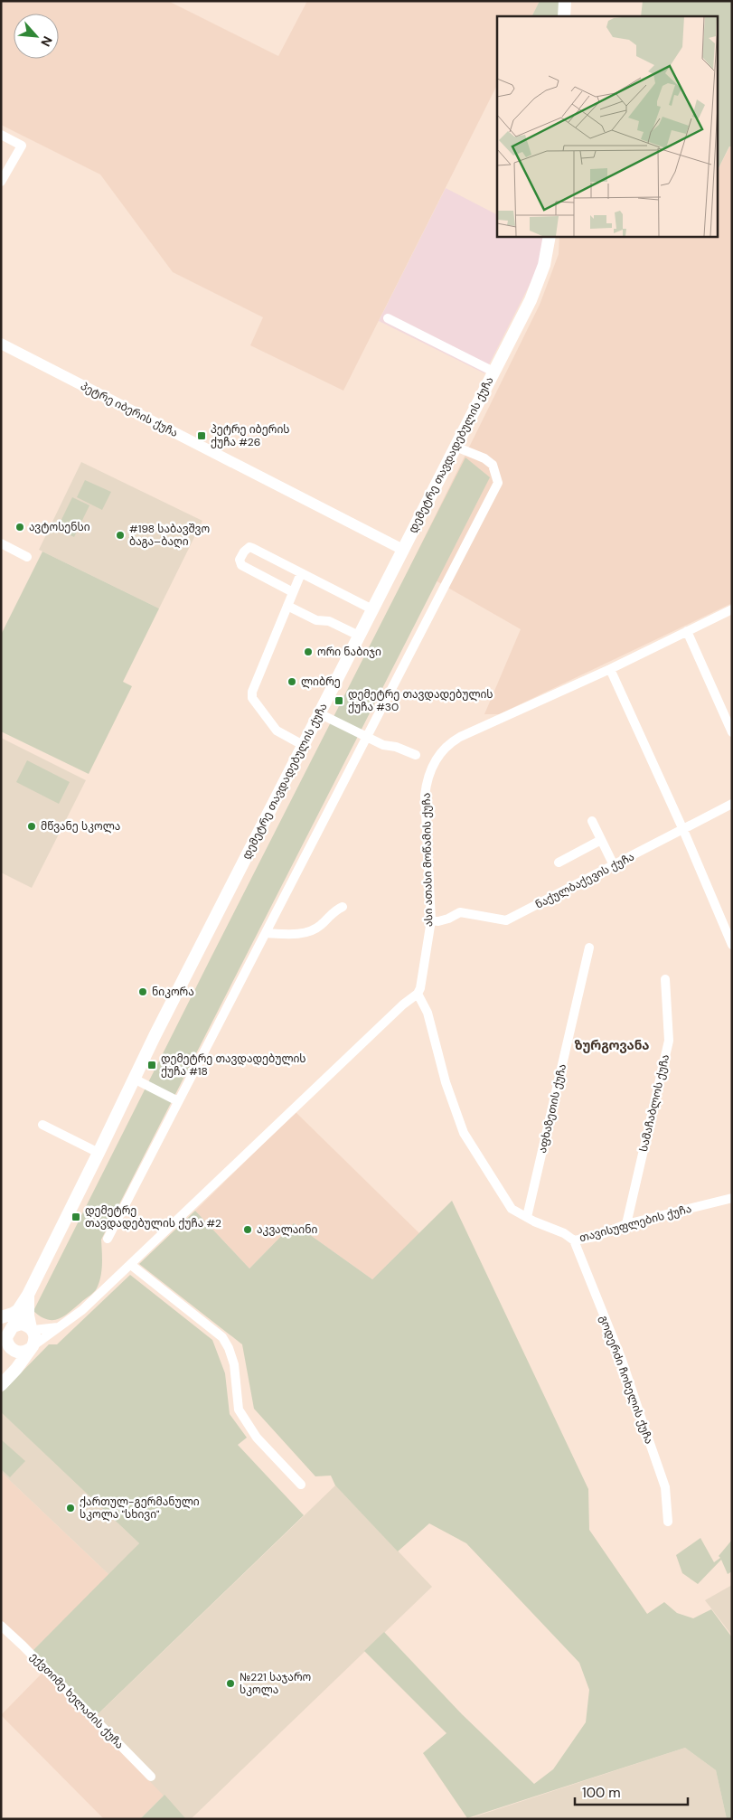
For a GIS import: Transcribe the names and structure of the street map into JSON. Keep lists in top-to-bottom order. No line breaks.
{"streets":{"main road":["დემეტრე თავდადებულის ქუჩა"],"street":["პეტრე იბერის ქუჩა","ასი ათასი მოწამის ქუჩა","ნაქულბაქევის ქუჩა","სამაჩაბლოს ქუჩა","აფხაზეთის ქუჩა","თავისუფლების ქუჩა","გოდერძი ჩოხელის ქუჩა","ექვთიმე ხელაძის ქუჩა"]},"crossings":[["პეტრე იბერის ქუჩა","დემეტრე თავდადებულის ქუჩა"],["ასი ათასი მოწამის ქუჩა","ნაქულბაქევის ქუჩა"],["ასი ათასი მოწამის ქუჩა","თავისუფლების ქუჩა"],["სამაჩაბლოს ქუჩა","თავისუფლების ქუჩა"],["აფხაზეთის ქუჩა","თავისუფლების ქუჩა"],["თავისუფლების ქუჩა","გოდერძი ჩოხელის ქუჩა"]],"districts":["ზურგოვანა"],"places":{"transit":["პეტრე იბერის ქუჩა #26","დემეტრე თავდადებულის ქუჩა #30","დემეტრე თავდადებულის ქუჩა #18","დემეტრე თავდადებულის ქუჩა #2"],"other":["ავტოსენსი","#198 საბავშვო ბაგა–ბაღი","ორი ნაბიჯი","ლიბრე","მწვანე სკოლა","ნიკორა","აკვალაინი","ქართულ-გერმანული სკოლა \"სხივი\"","№221 საჯარო სკოლა"]},"scale_bar":"100 m","north":"bottom right"}
